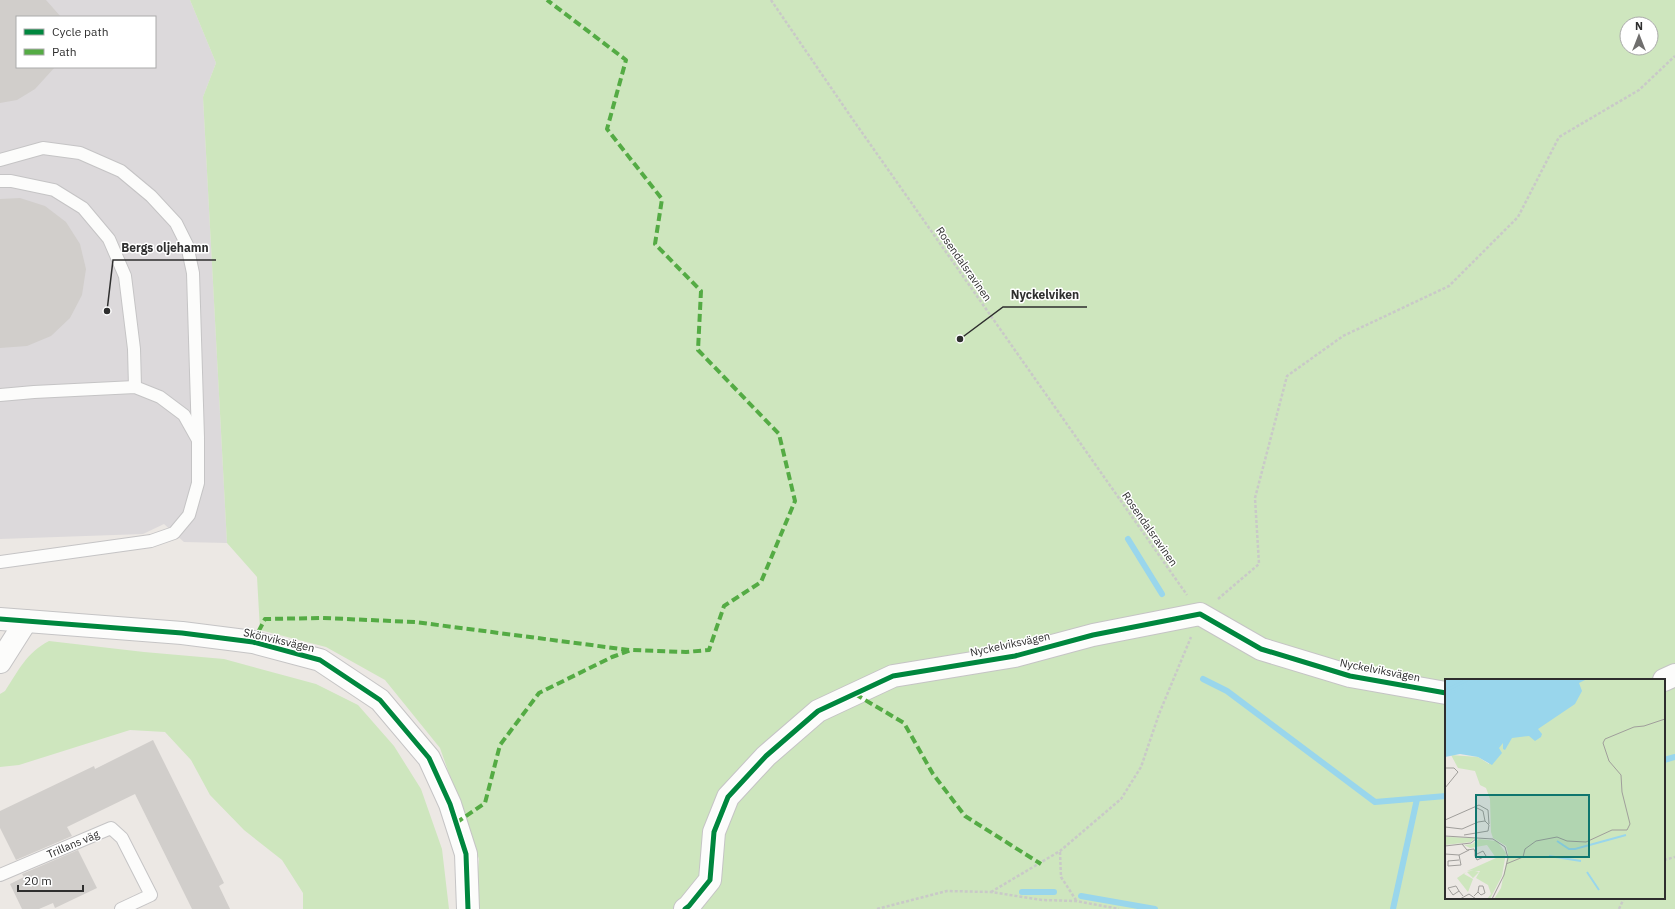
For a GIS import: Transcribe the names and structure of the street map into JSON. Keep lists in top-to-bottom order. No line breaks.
{"streets":{"street":["Skönviksvägen","Nyckelviksvägen"],"lane":["Trillans väg"],"path":["Rosendalsravinen"]},"crossings":[["Rosendalsravinen","Nyckelviksvägen"]],"places":["Bergs oljehamn","Nyckelviken"],"legend":["Cycle path","Path"],"scale_bar":"20 m","north":"top"}
